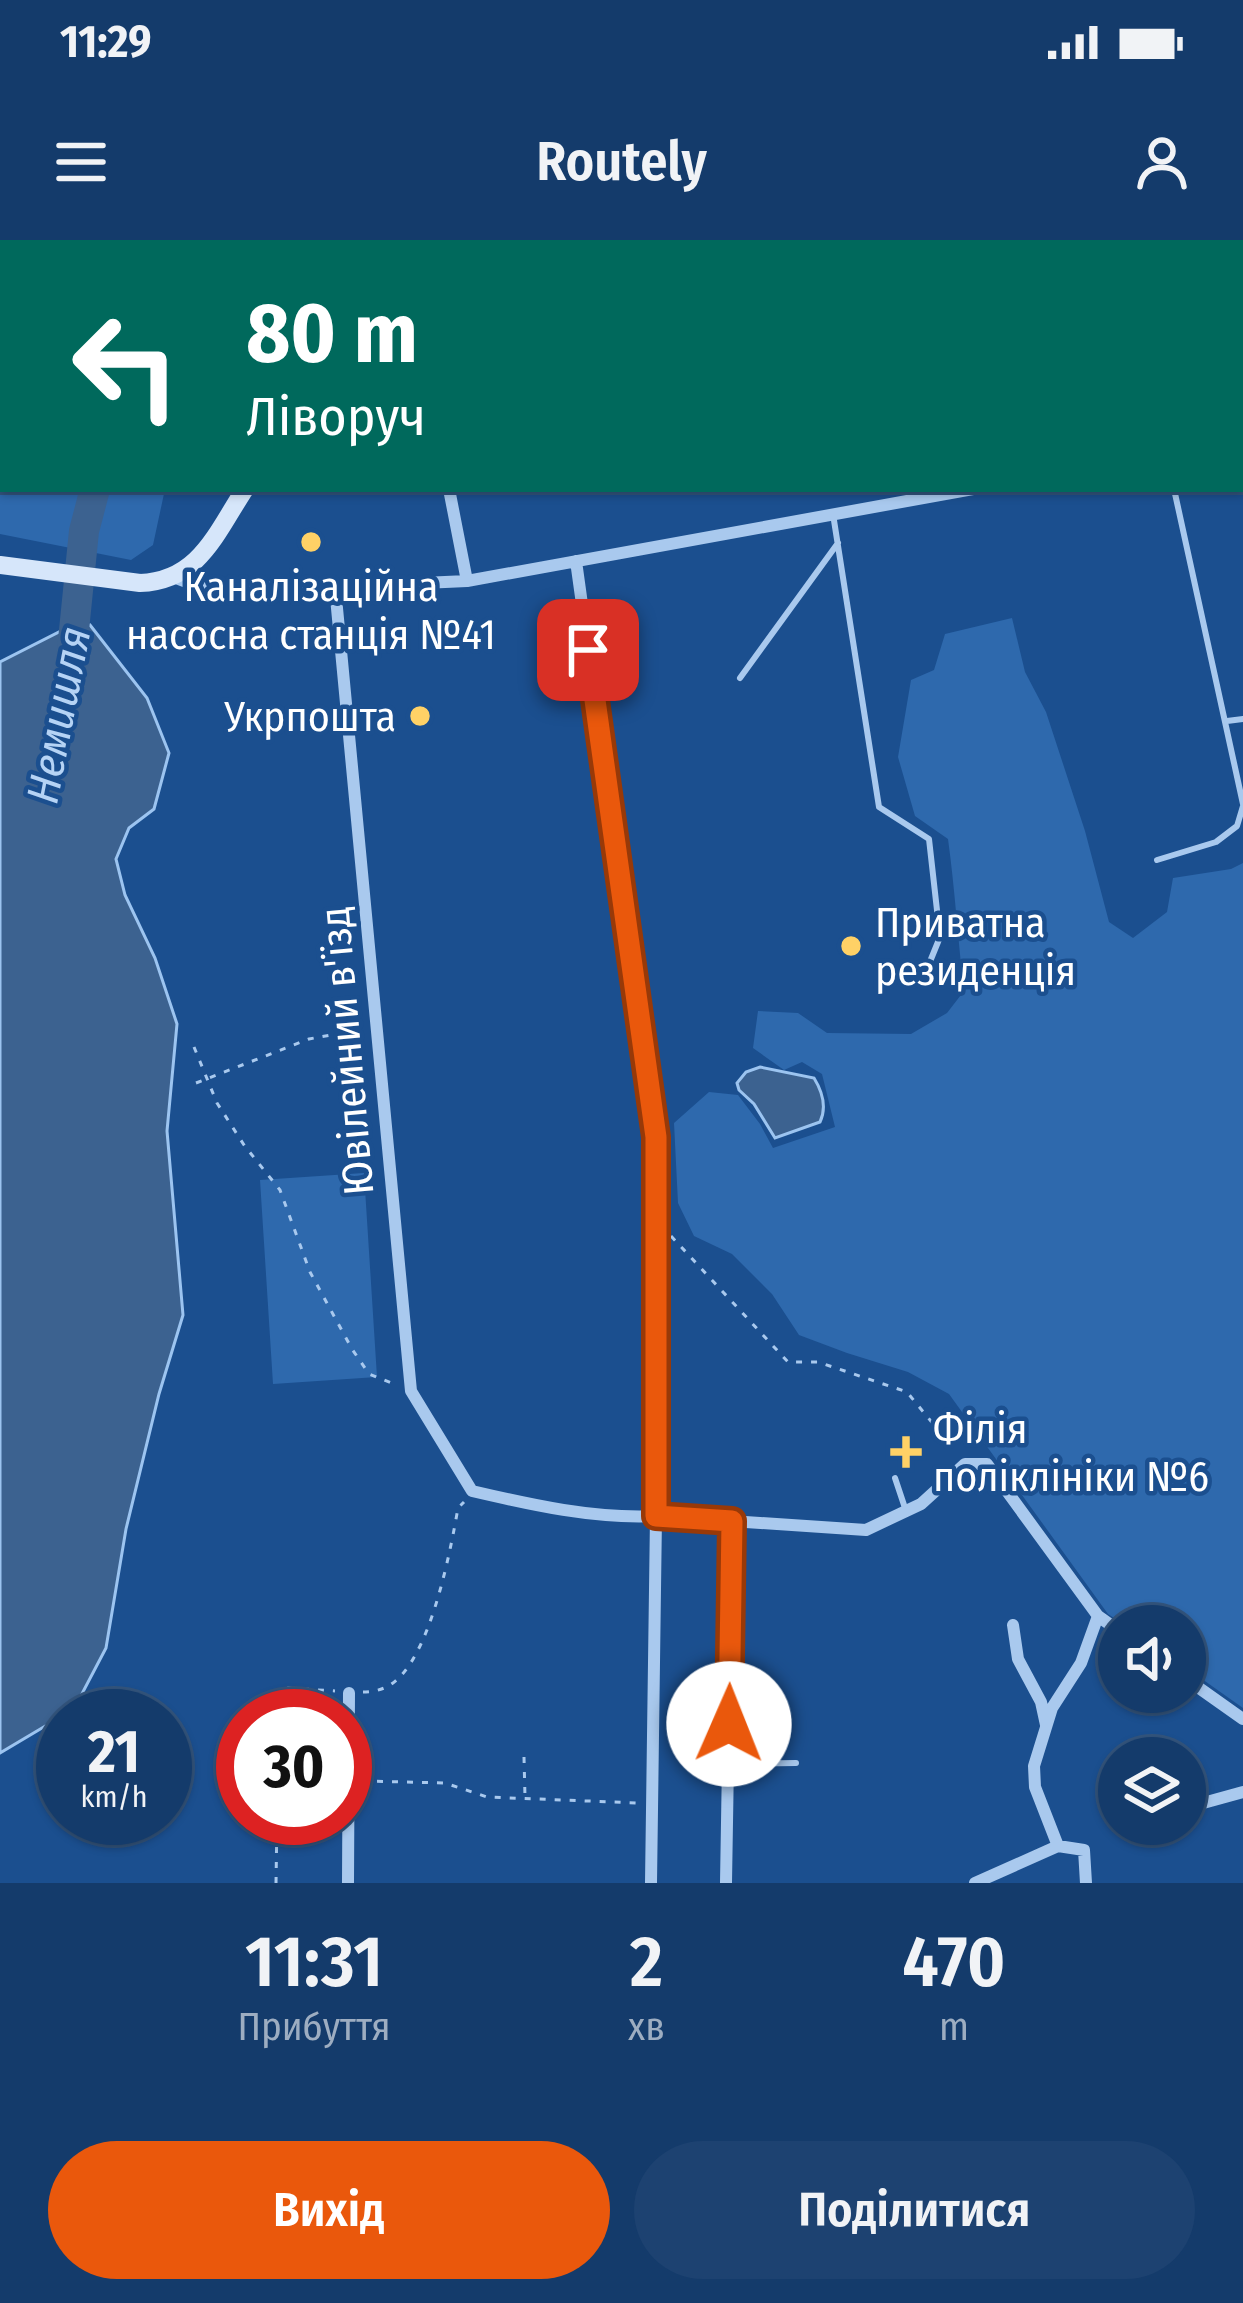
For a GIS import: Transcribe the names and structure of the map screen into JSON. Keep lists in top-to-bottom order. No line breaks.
{"streets":{"street":["Ювілейний в'їзд"]},"water":["Немишля"],"places":{"other":["Каналізаційна насосна станція №41","Укрпошта","Приватна резиденція"],"health":["Філія поліклініки №6"]},"page":{"status":"11:29","header":"Routely","turn":["80 m","Ліворуч"],"speed":"21 km/h","limit":"30","eta":["11:31","Прибуття","2","хв","470","m"],"buttons":["Вихід","Поділитися"]}}
